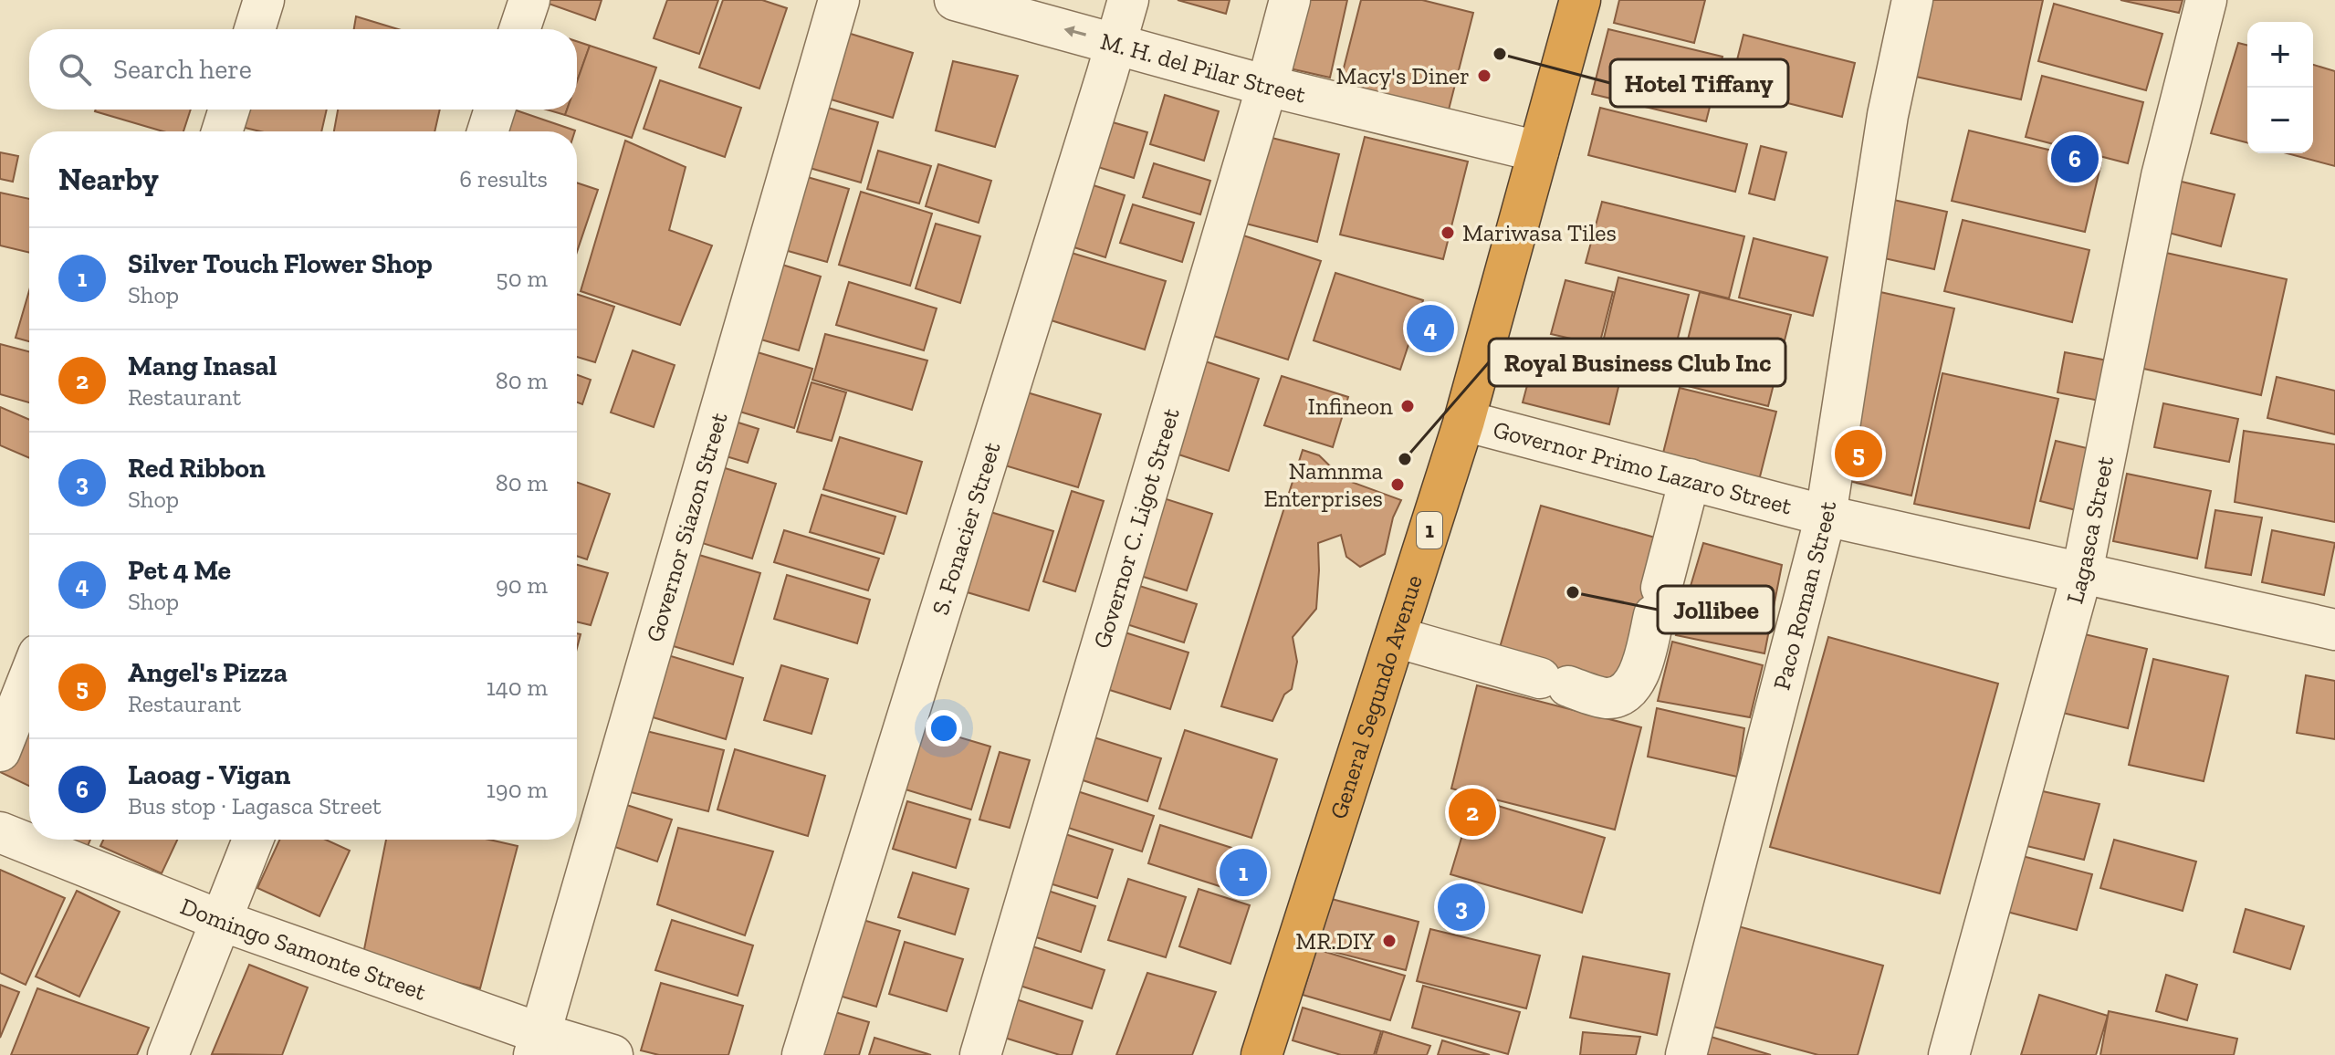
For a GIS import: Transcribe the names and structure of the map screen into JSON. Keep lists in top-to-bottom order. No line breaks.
{"streets":{"highway":["1","General Segundo Avenue"],"street":["M. H. del Pilar Street","Governor Primo Lazaro Street","Governor Siazon Street","S. Fonacier Street","Governor C. Ligot Street","Lagasca Street","Paco Roman Street","Domingo Samonte Street"]},"crossings":[["M. H. del Pilar Street","S. Fonacier Street"],["M. H. del Pilar Street","Governor C. Ligot Street"],["M. H. del Pilar Street","General Segundo Avenue"],["Governor Primo Lazaro Street","Lagasca Street"],["Governor Primo Lazaro Street","Paco Roman Street"],["Governor Primo Lazaro Street","General Segundo Avenue"],["Governor Siazon Street","Domingo Samonte Street"]],"places":["Hotel Tiffany","Macy's Diner","Mariwasa Tiles","Infineon","Royal Business Club Inc","Namnma Enterprises","Jollibee","MR.DIY"],"page":{"map_buttons":["+","−"],"search":"Search here","pins":["6","4","5","2","1","3"],"heading":["Nearby","6 results"],"list":[{"mark":"1","name":"Silver Touch Flower Shop","note":"Shop","value":"50 m"},{"mark":"2","name":"Mang Inasal","note":"Restaurant","value":"80 m"},{"mark":"3","name":"Red Ribbon","note":"Shop","value":"80 m"},{"mark":"4","name":"Pet 4 Me","note":"Shop","value":"90 m"},{"mark":"5","name":"Angel's Pizza","note":"Restaurant","value":"140 m"},{"mark":"6","name":"Laoag - Vigan","note":"Bus stop · Lagasca Street","value":"190 m"}]}}
